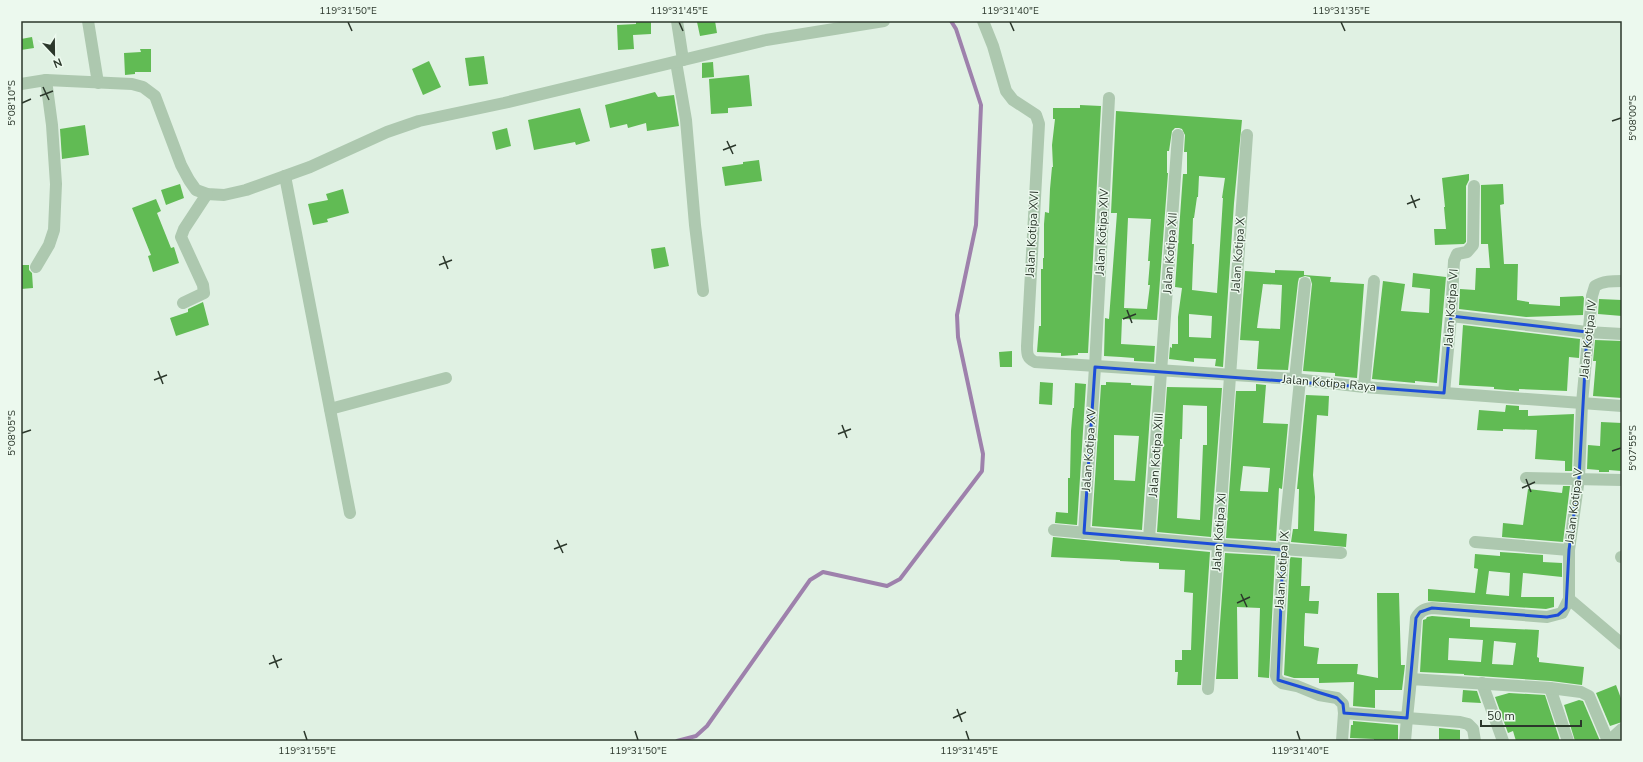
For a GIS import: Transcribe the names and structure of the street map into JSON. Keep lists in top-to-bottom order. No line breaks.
{"streets":{"street":["Jalan Kotipa XIV","Jalan Kotipa XVI","Jalan Kotipa XII","Jalan Kotipa X","Jalan Kotipa VI","Jalan Kotipa IV","Jalan Kotipa Raya","Jalan Kotipa XV","Jalan Kotipa XIII","Jalan Kotipa V","Jalan Kotipa XI","Jalan Kotipa IX"]},"crossings":[["Jalan Kotipa XIV","Jalan Kotipa Raya"],["Jalan Kotipa XIV","Jalan Kotipa XV"],["Jalan Kotipa XVI","Jalan Kotipa Raya"],["Jalan Kotipa XII","Jalan Kotipa Raya"],["Jalan Kotipa XII","Jalan Kotipa XIII"],["Jalan Kotipa X","Jalan Kotipa Raya"],["Jalan Kotipa X","Jalan Kotipa XI"],["Jalan Kotipa VI","Jalan Kotipa Raya"],["Jalan Kotipa IV","Jalan Kotipa Raya"],["Jalan Kotipa IV","Jalan Kotipa V"],["Jalan Kotipa Raya","Jalan Kotipa XV"],["Jalan Kotipa Raya","Jalan Kotipa XIII"],["Jalan Kotipa Raya","Jalan Kotipa V"],["Jalan Kotipa Raya","Jalan Kotipa XI"],["Jalan Kotipa Raya","Jalan Kotipa IX"]],"scale_bar":"50 m","north":"bottom","coordinates":["119°31'50\"E","119°31'45\"E","119°31'40\"E","119°31'35\"E","5°08'10\"S","5°08'00\"S","5°08'05\"S","5°07'55\"S","119°31'55\"E"]}
